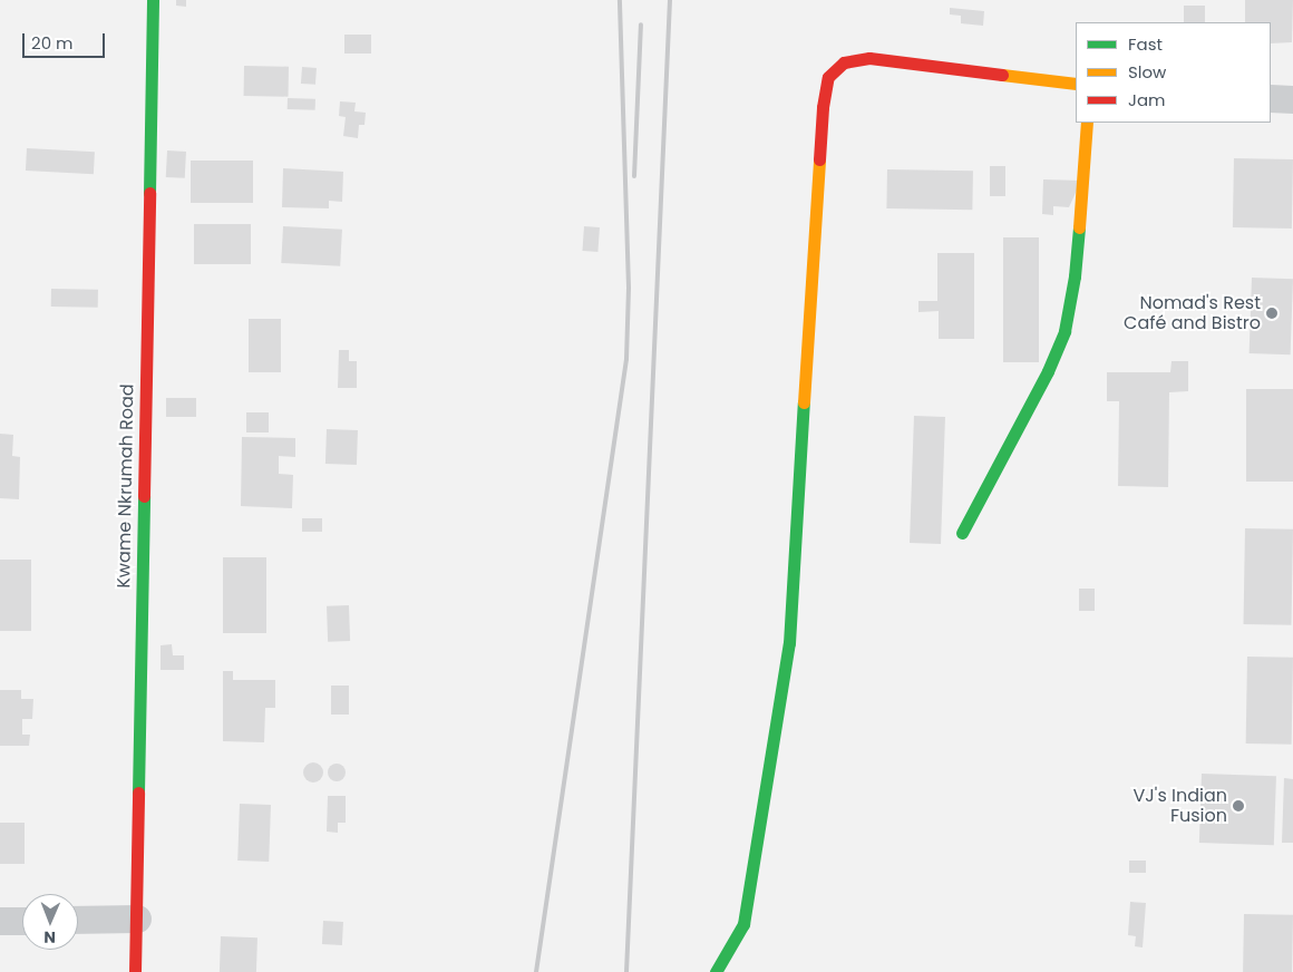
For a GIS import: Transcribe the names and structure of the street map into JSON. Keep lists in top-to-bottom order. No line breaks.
{"streets":{"street":["Kwame Nkrumah Road"]},"places":["Nomad's Rest Café and Bistro","VJ's Indian Fusion"],"legend":["Fast","Slow","Jam"],"scale_bar":"20 m","north":"bottom"}
